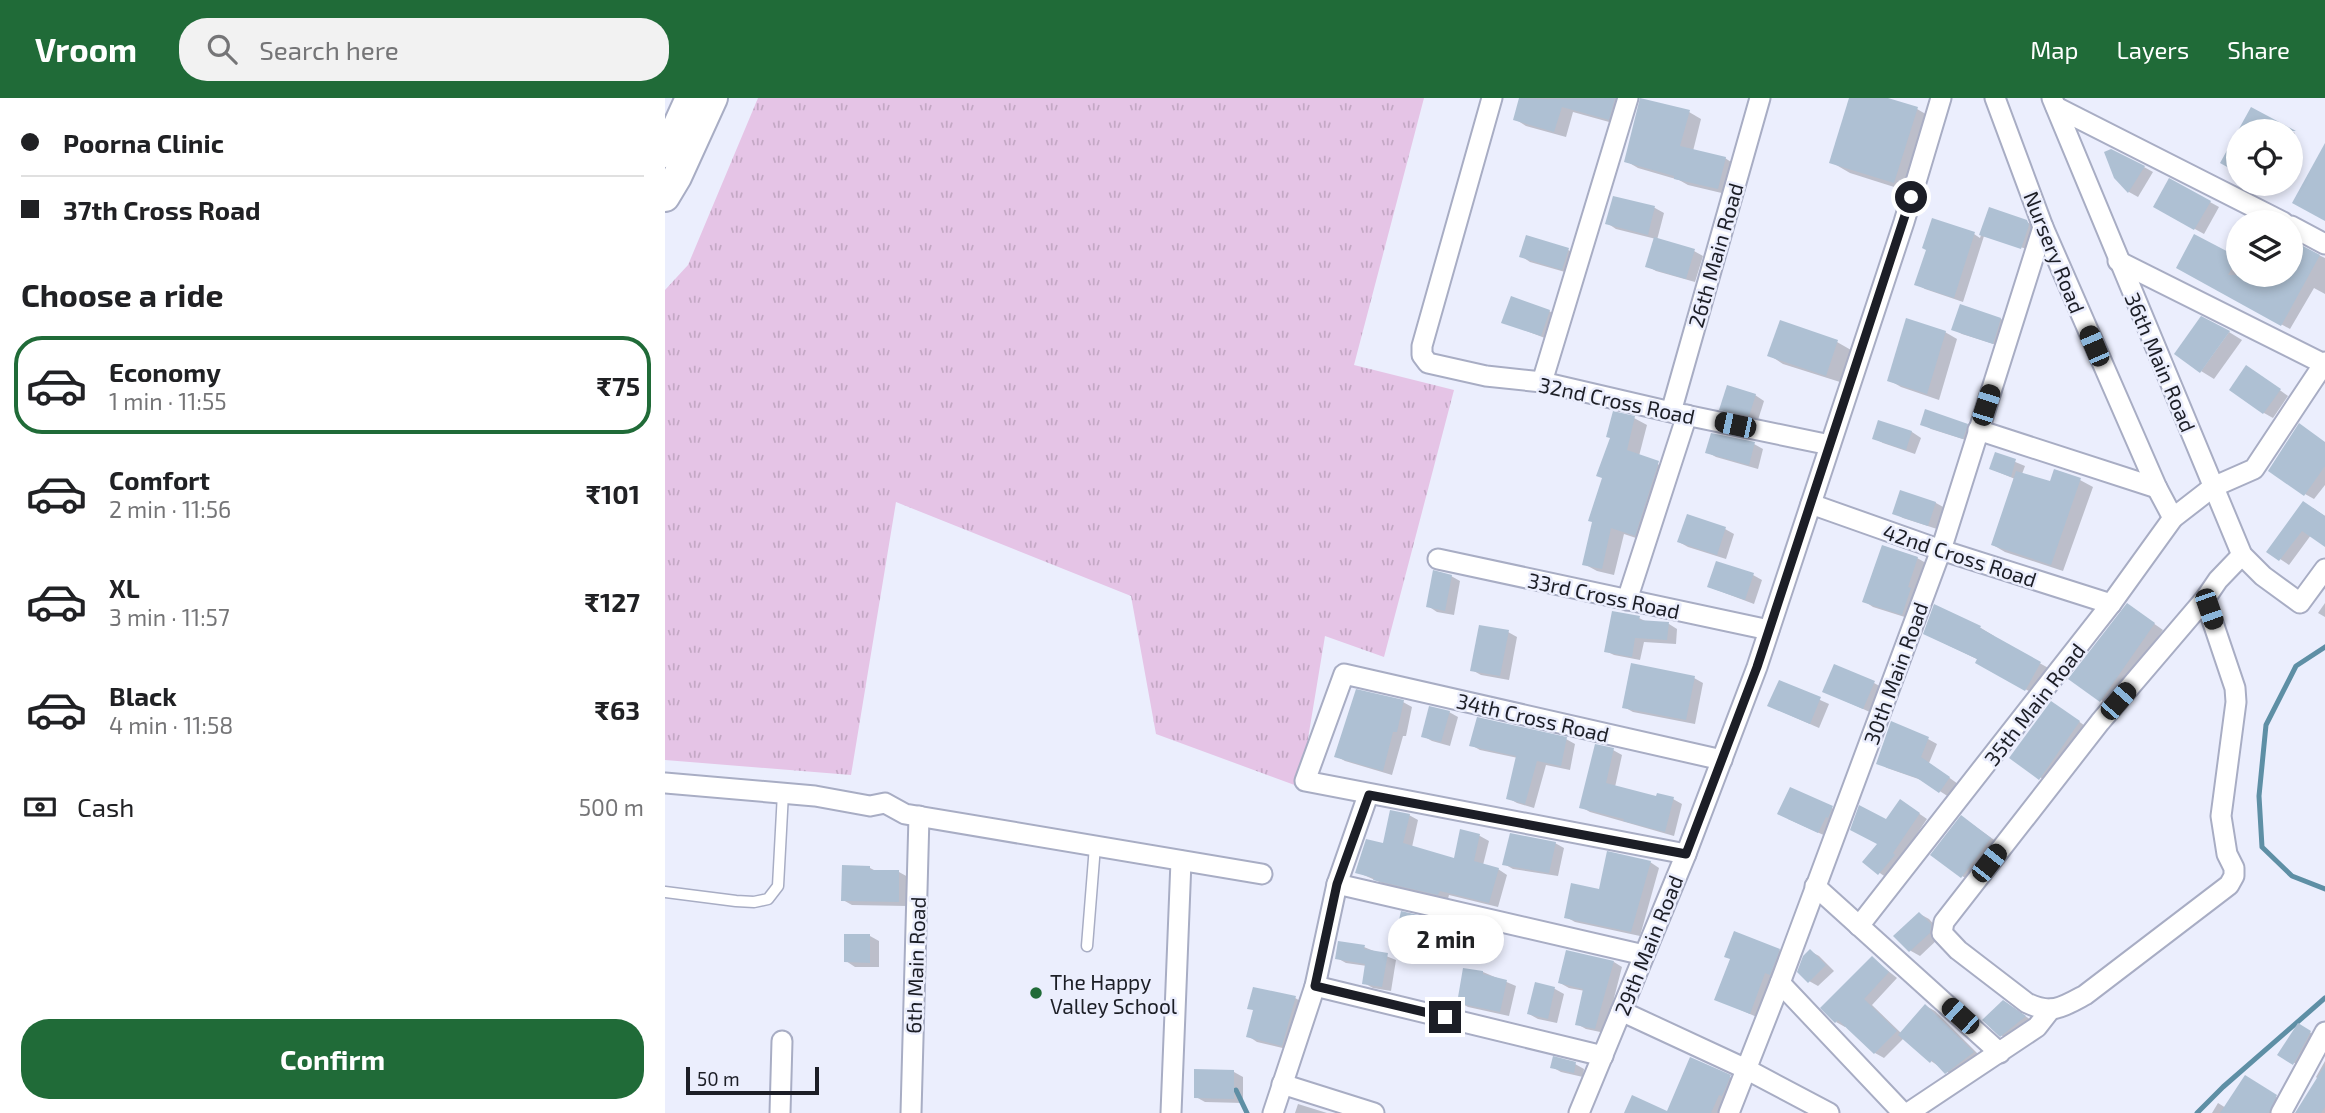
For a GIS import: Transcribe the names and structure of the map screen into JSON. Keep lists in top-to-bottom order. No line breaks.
{"streets":{"street":["Nursery Road","26th Main Road","36th Main Road","32nd Cross Road","42nd Cross Road","33rd Cross Road","30th Main Road","35th Main Road","34th Cross Road","29th Main Road","6th Main Road"]},"crossings":[["Nursery Road","30th Main Road"],["Nursery Road","35th Main Road"],["26th Main Road","32nd Cross Road"],["26th Main Road","33rd Cross Road"],["36th Main Road","35th Main Road"],["32nd Cross Road","29th Main Road"],["42nd Cross Road","30th Main Road"],["42nd Cross Road","35th Main Road"],["42nd Cross Road","29th Main Road"],["33rd Cross Road","29th Main Road"],["34th Cross Road","29th Main Road"]],"places":["The Happy Valley School"],"scale_bar":"50 m","page":{"header":"Vroom","search":"Search here","nav":["Map","Layers","Share"],"banner":["Poorna Clinic","37th Cross Road"],"heading":"Choose a ride","list":[{"name":"Economy","note":"1 min · 11:55","value":"₹75"},{"name":"Comfort","note":"2 min · 11:56","value":"₹101"},{"name":"XL","note":"3 min · 11:57","value":"₹127"},{"name":"Black","note":"4 min · 11:58","value":"₹63"}],"pay":["Cash","500 m"],"bubble":"2 min","buttons":"Confirm","scale":"50 m"}}
